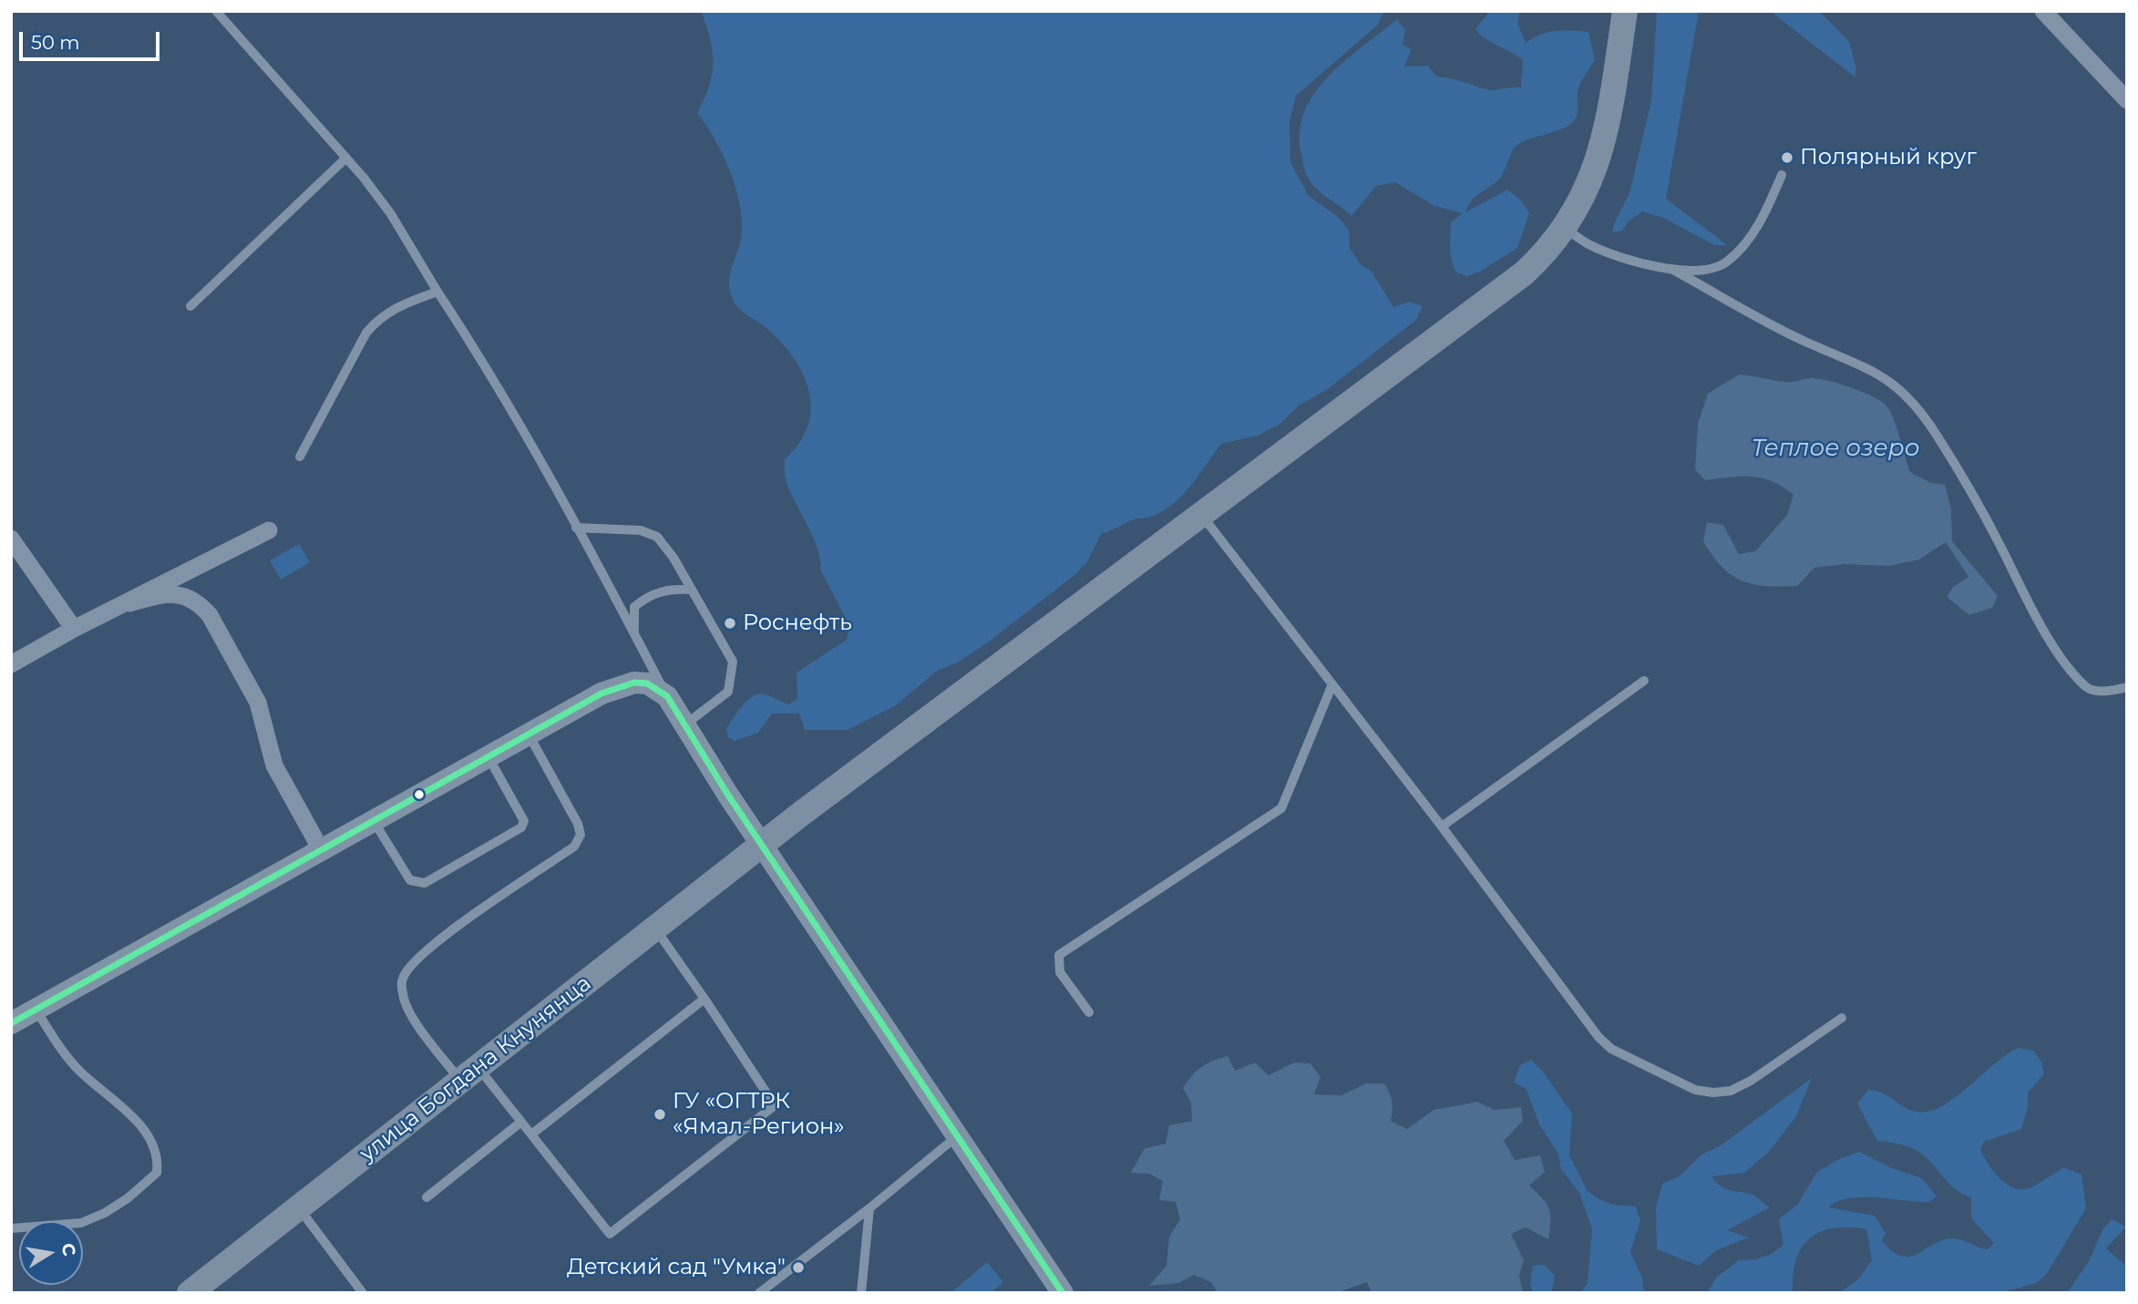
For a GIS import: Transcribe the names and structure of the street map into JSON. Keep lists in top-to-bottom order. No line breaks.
{"streets":{"main road":["улица Богдана Кнунянца"]},"water":["Теплое озеро"],"places":["Полярный круг","Роснефть","ГУ «ОГТРК «Ямал-Регион»","Детский сад \"Умка\""],"scale_bar":"50 m","north":"right"}
